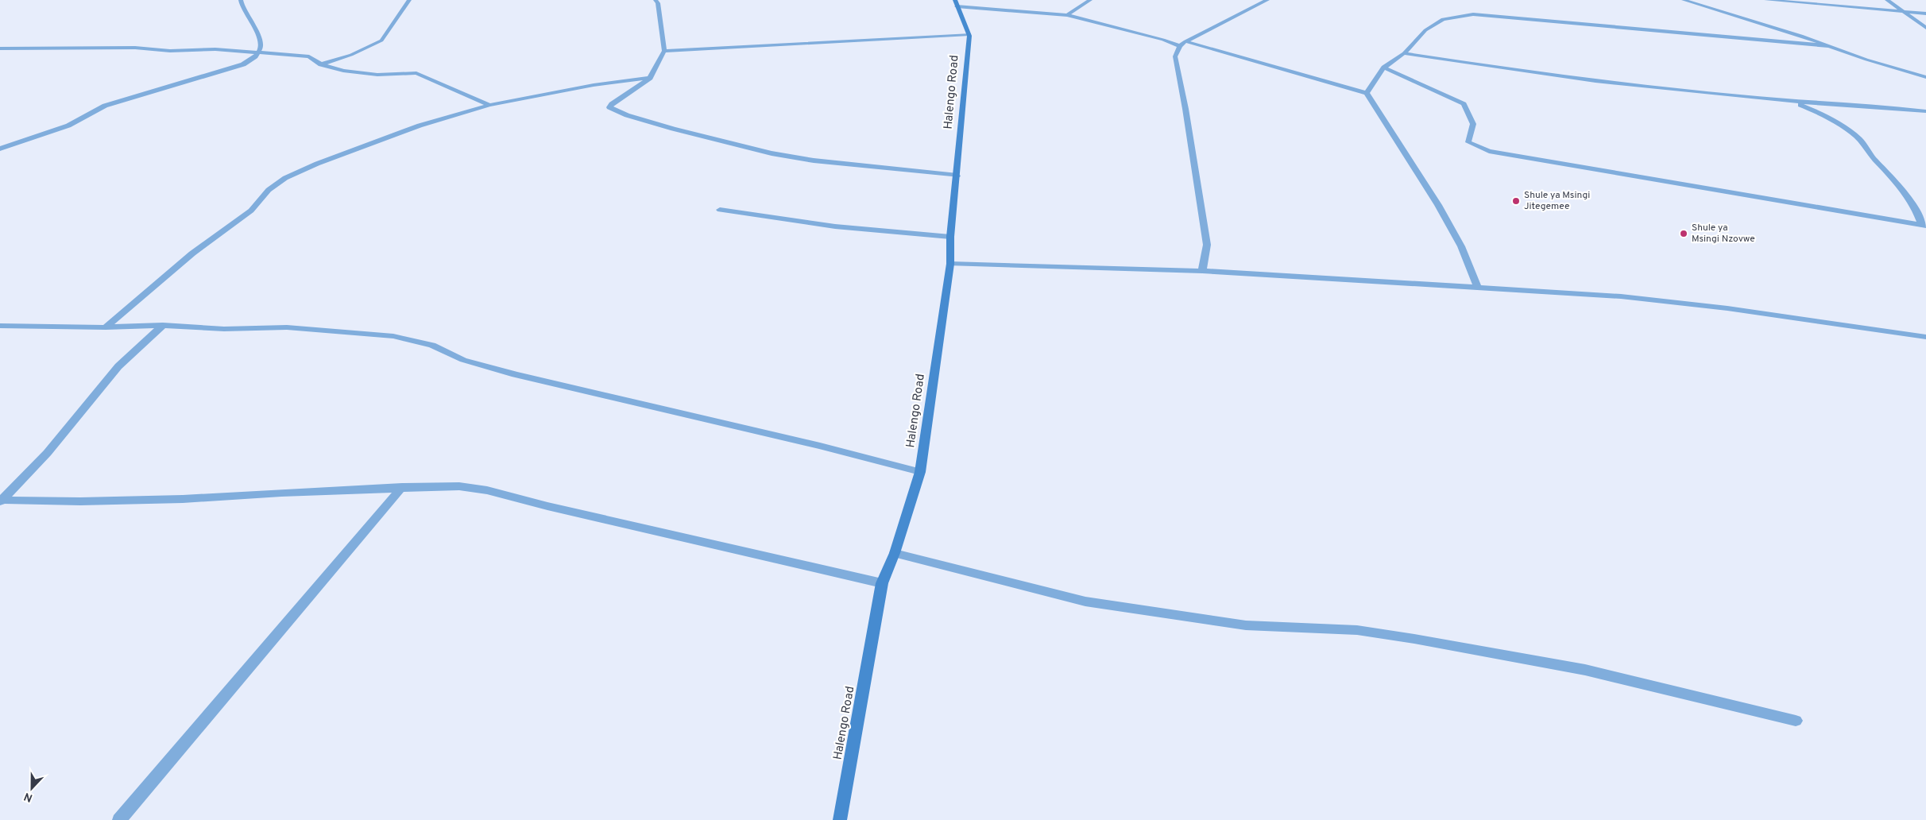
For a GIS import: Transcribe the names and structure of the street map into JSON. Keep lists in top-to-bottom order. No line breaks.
{"streets":{"street":["Halengo Road"]},"places":["Shule ya Msingi Jitegemee","Shule ya Msingi Nzovwe"],"north":"bottom"}
